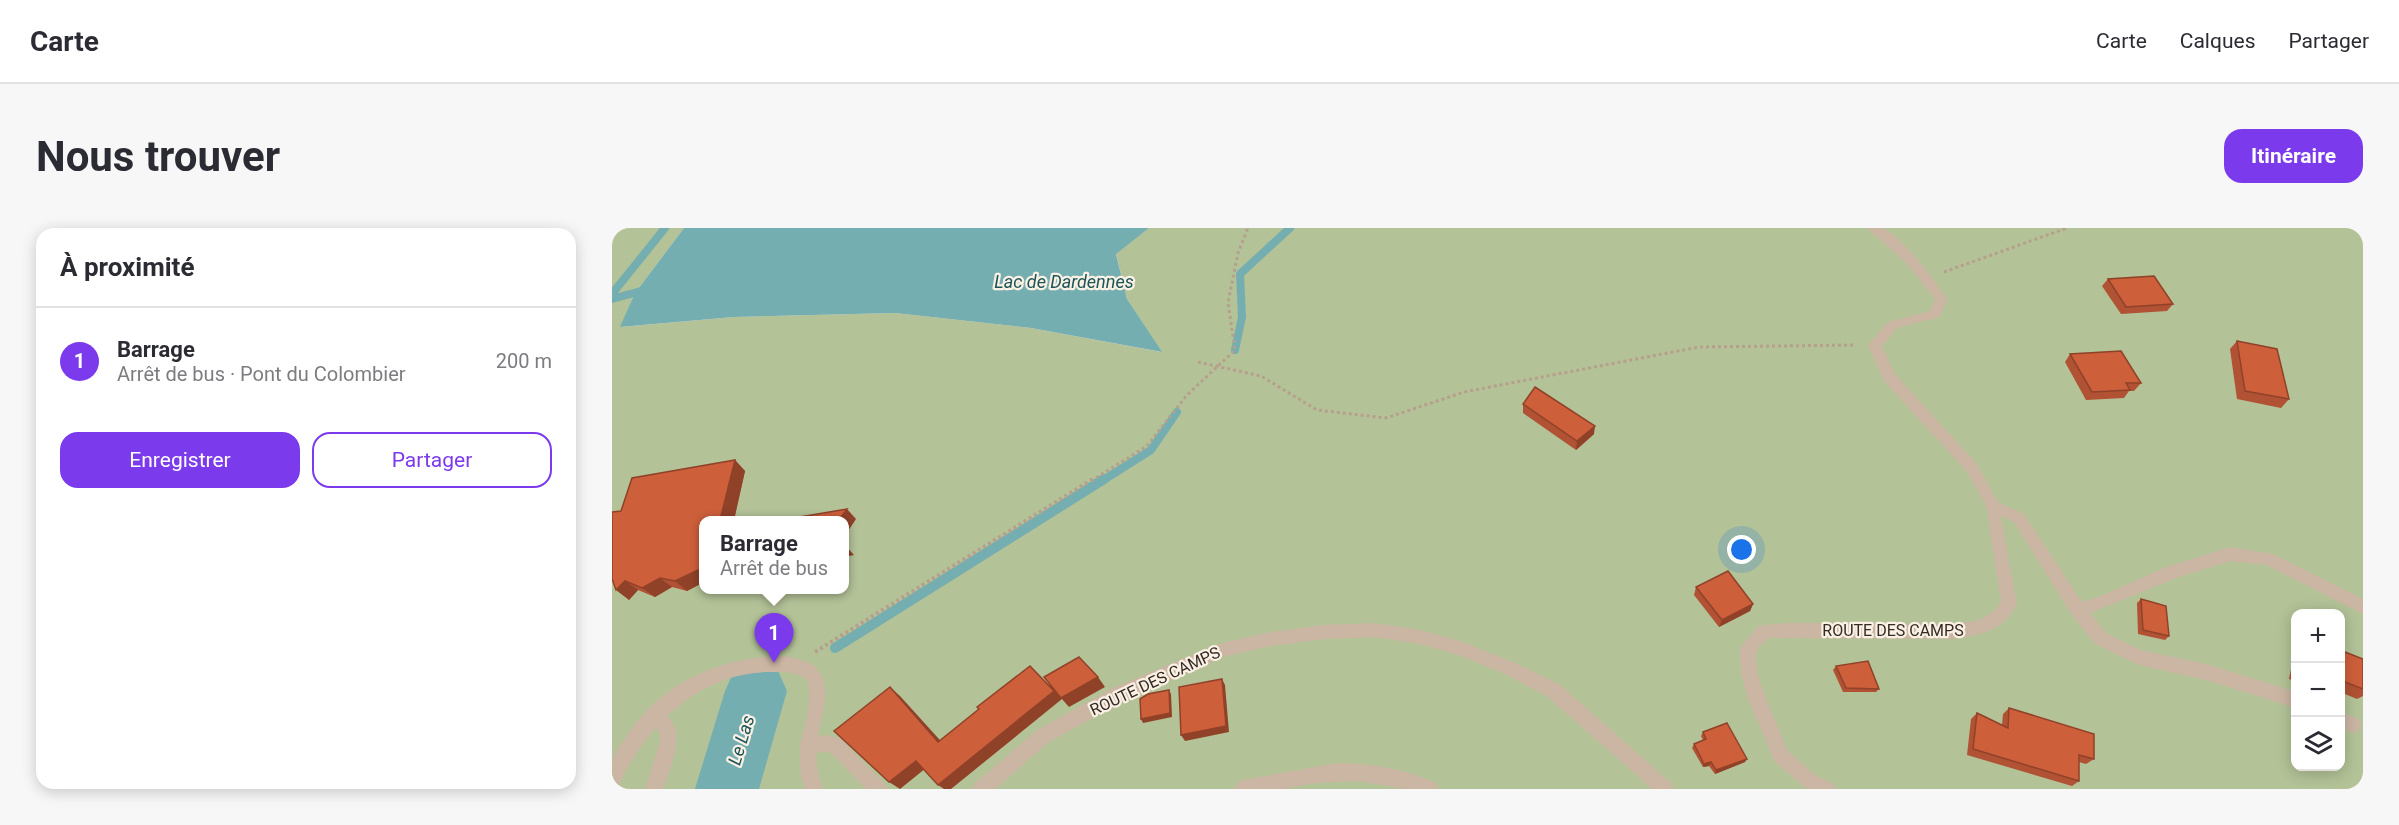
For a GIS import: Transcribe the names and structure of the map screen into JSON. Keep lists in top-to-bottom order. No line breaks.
{"streets":{"street":["ROUTE DES CAMPS"]},"water":["Lac de Dardennes","Le Las"],"page":{"header":"Carte","nav":["Carte","Calques","Partager"],"buttons":["Itinéraire",["Enregistrer","Partager"]],"title":"Nous trouver","heading":"À proximité","list":[{"mark":"1","name":"Barrage","note":"Arrêt de bus · Pont du Colombier","value":"200 m"}],"popup":["Barrage","Arrêt de bus"],"map_buttons":["+","−"],"pins":"1"}}
